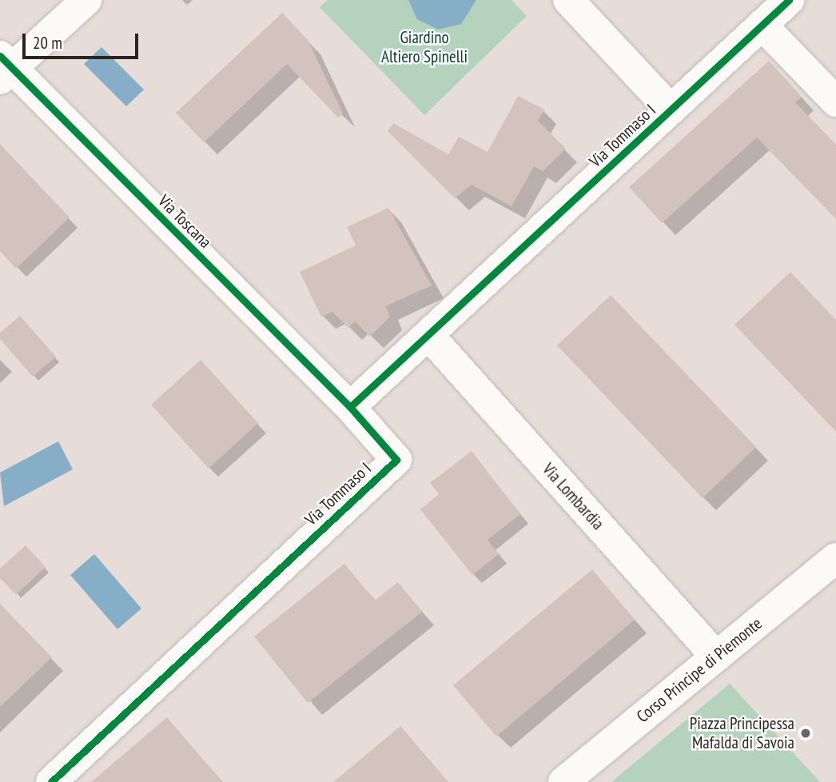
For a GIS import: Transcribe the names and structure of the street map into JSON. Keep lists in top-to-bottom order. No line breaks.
{"streets":{"street":["Via Tommaso I","Via Toscana","Via Lombardia","Corso Principe di Piemonte"]},"crossings":[["Via Tommaso I","Via Toscana"],["Via Tommaso I","Via Lombardia"],["Via Lombardia","Corso Principe di Piemonte"]],"parks":["Giardino Altiero Spinelli"],"places":["Piazza Principessa Mafalda di Savoia"],"scale_bar":"20 m"}
